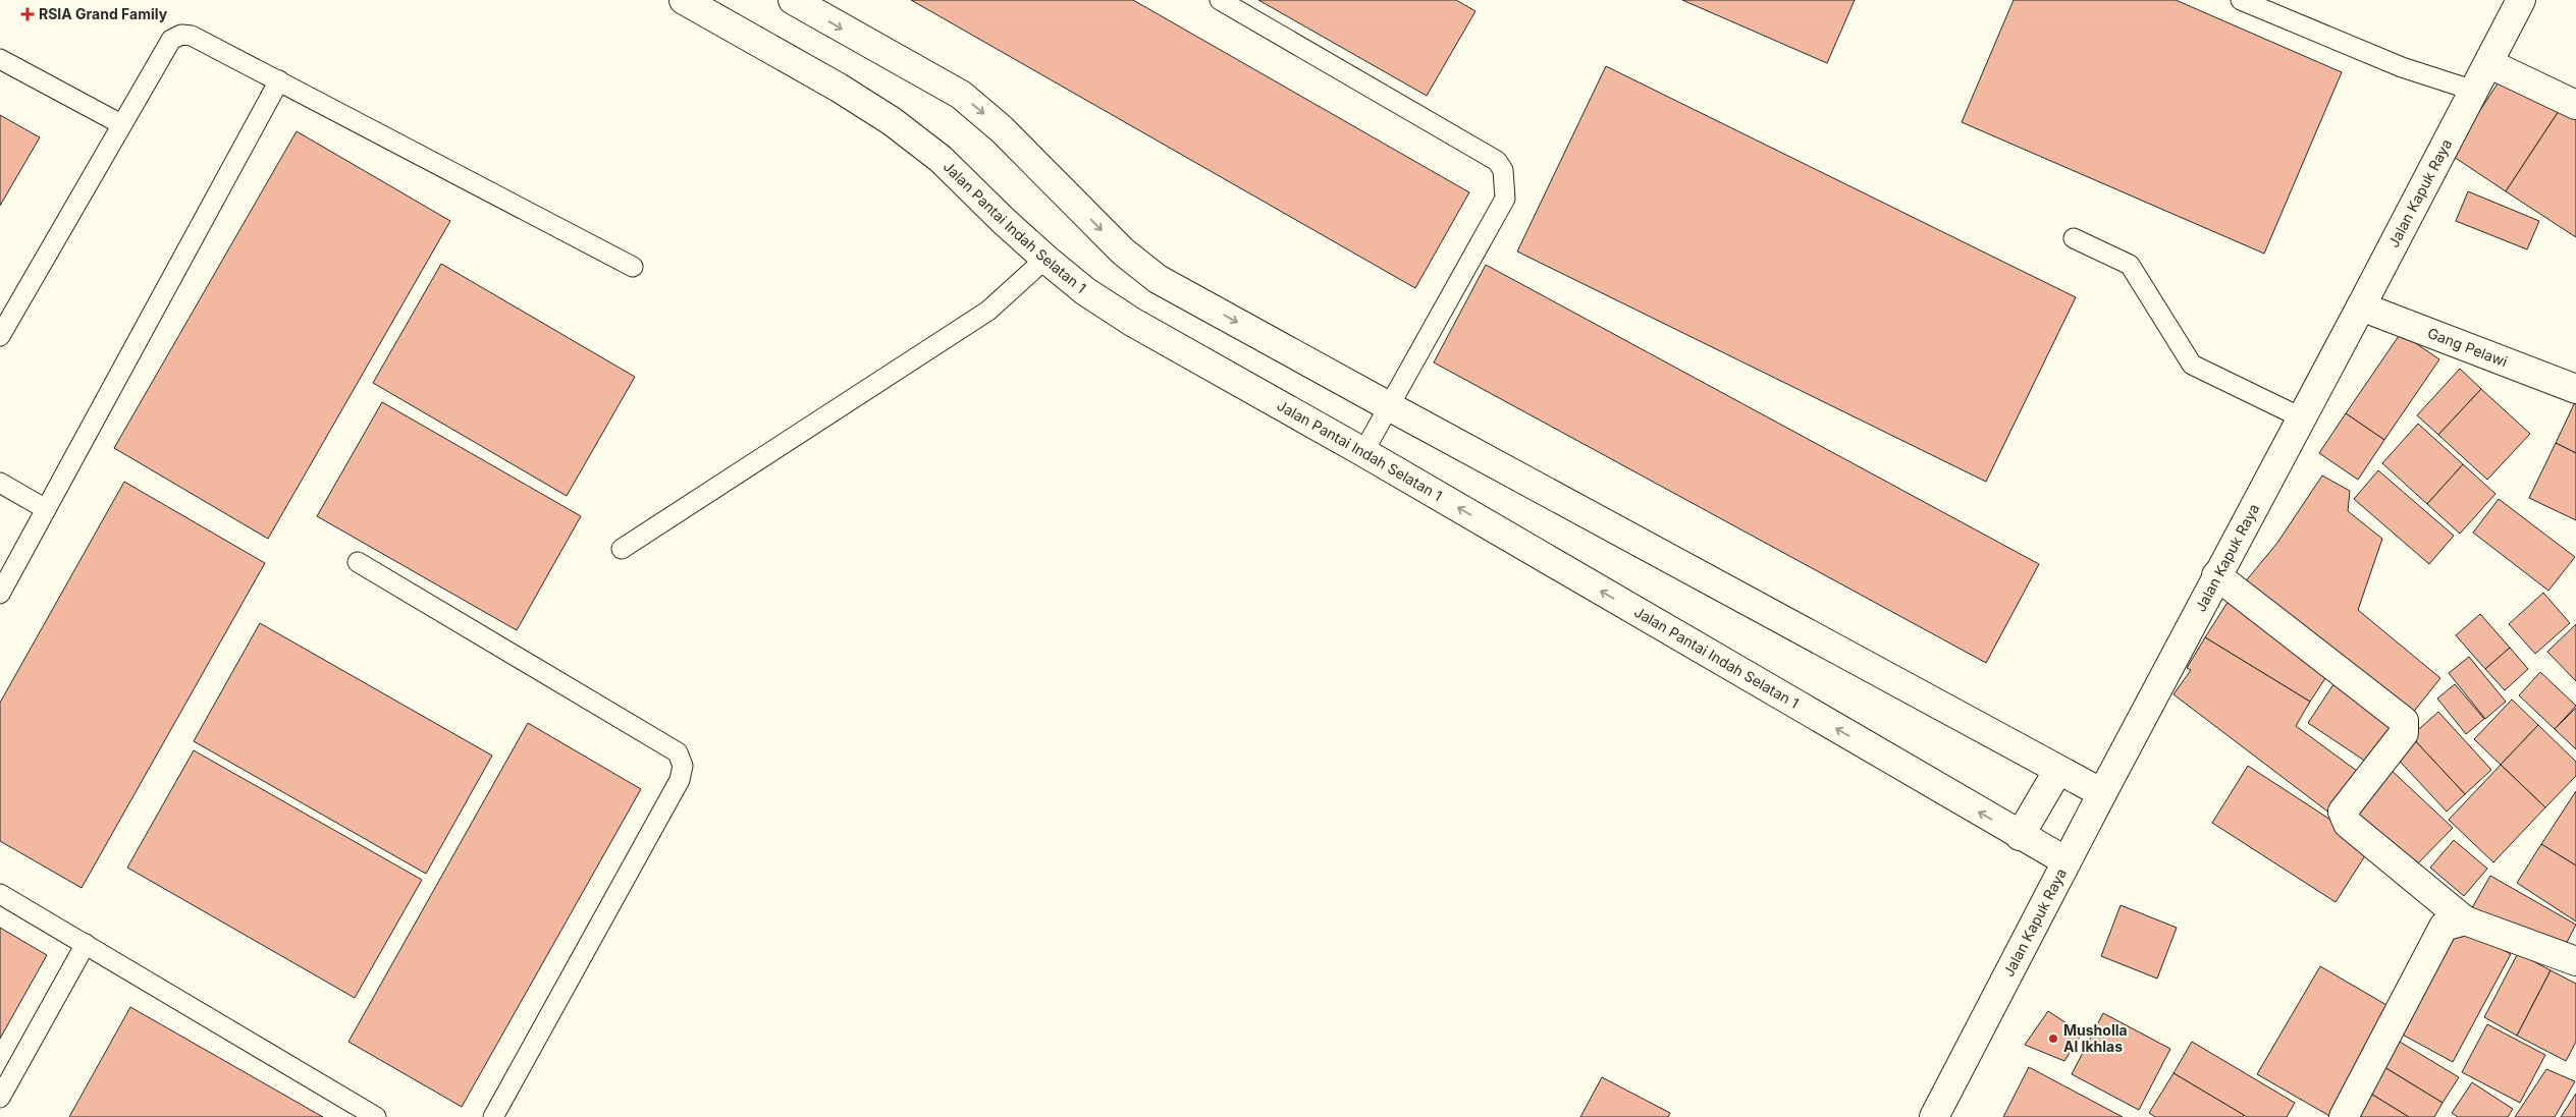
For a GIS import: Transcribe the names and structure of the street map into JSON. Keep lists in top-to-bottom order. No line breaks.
{"streets":{"street":["Jalan Kapuk Raya","Jalan Pantai Indah Selatan 1","Gang Pelawi"]},"crossings":[["Jalan Kapuk Raya","Jalan Pantai Indah Selatan 1"],["Jalan Kapuk Raya","Gang Pelawi"]],"places":{"health":["RSIA Grand Family"],"other":["Musholla Al Ikhlas"]}}
